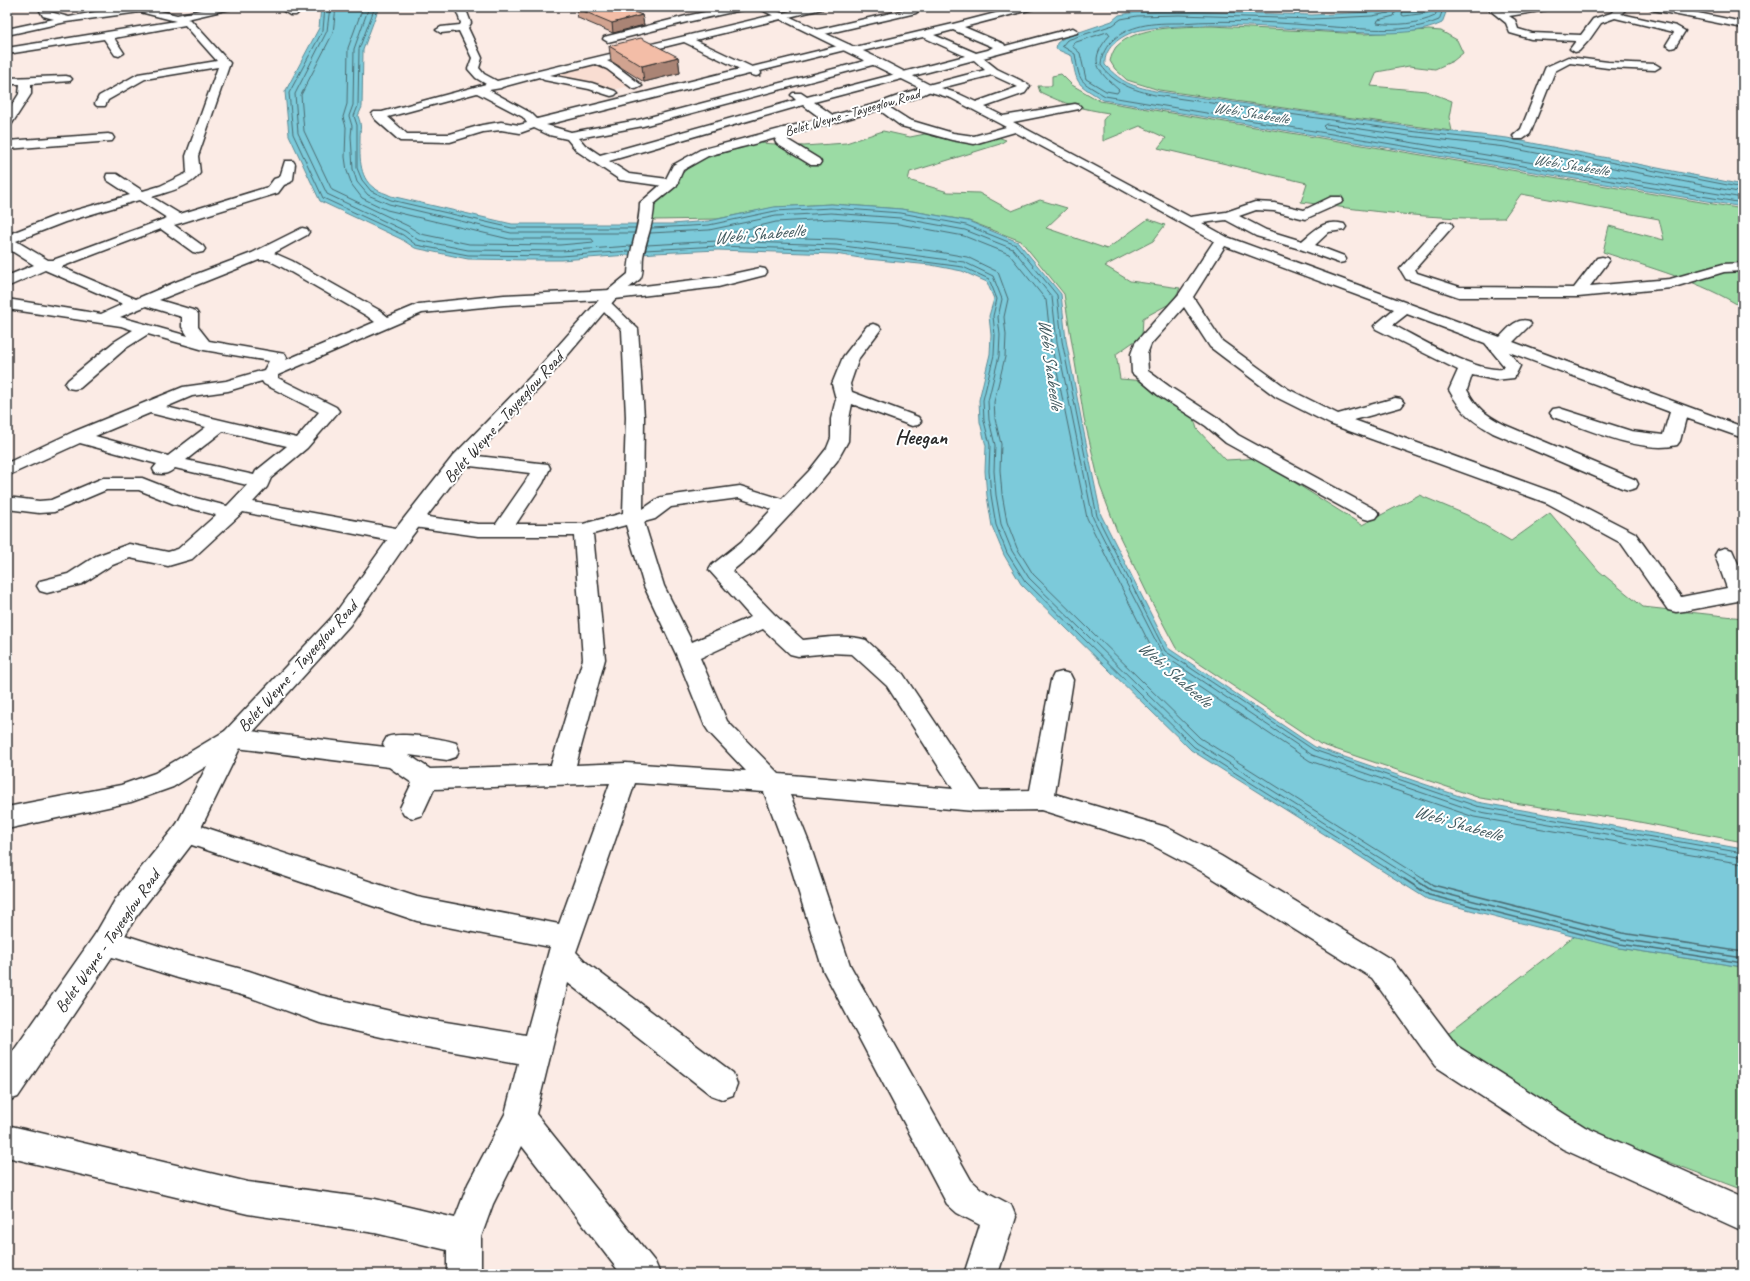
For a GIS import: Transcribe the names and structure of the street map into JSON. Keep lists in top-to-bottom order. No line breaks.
{"streets":{"street":["Belet Weyne - Tayeeglow Road"]},"districts":["Heegan"],"water":["Webi Shabeelle"]}
